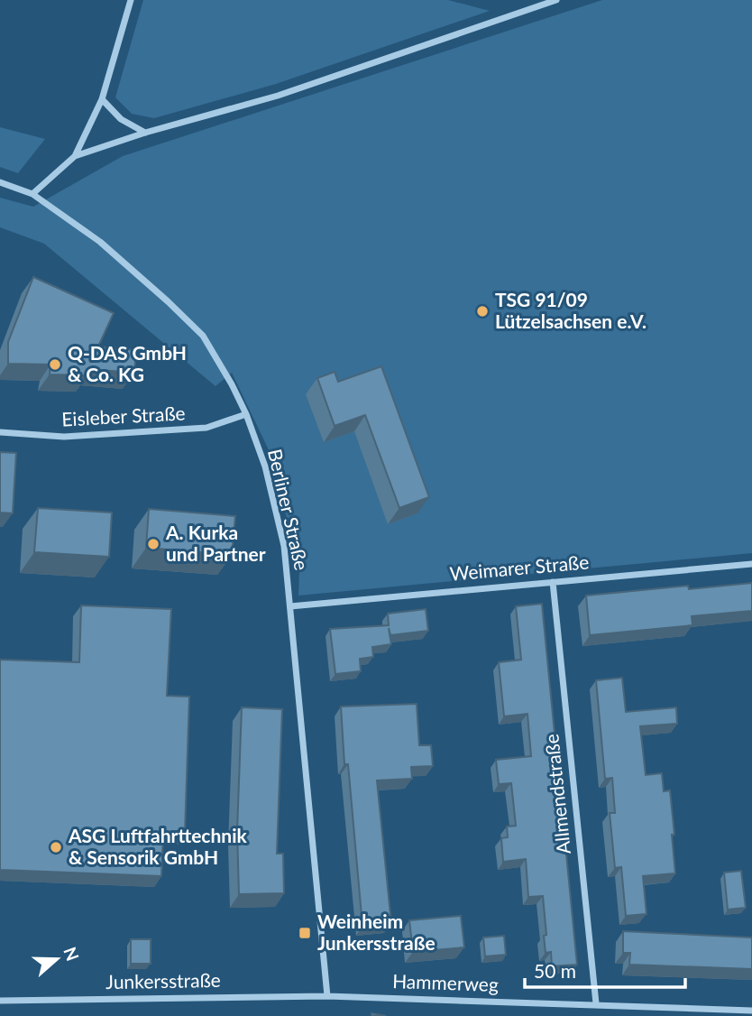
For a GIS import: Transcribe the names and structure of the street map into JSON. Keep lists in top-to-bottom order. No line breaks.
{"streets":{"street":["Eisleber Straße","Berliner Straße","Weimarer Straße","Allmendstraße","Junkersstraße","Hammerweg"]},"crossings":[["Eisleber Straße","Berliner Straße"],["Berliner Straße","Weimarer Straße"],["Berliner Straße","Junkersstraße"],["Berliner Straße","Hammerweg"],["Weimarer Straße","Allmendstraße"],["Allmendstraße","Hammerweg"],["Junkersstraße","Hammerweg"]],"places":{"other":["TSG 91/09 Lützelsachsen e.V.","Q-DAS GmbH & Co. KG","A. Kurka und Partner","ASG Luftfahrttechnik & Sensorik GmbH"],"transit":["Weinheim Junkersstraße"]},"scale_bar":"50 m","north":"right"}
